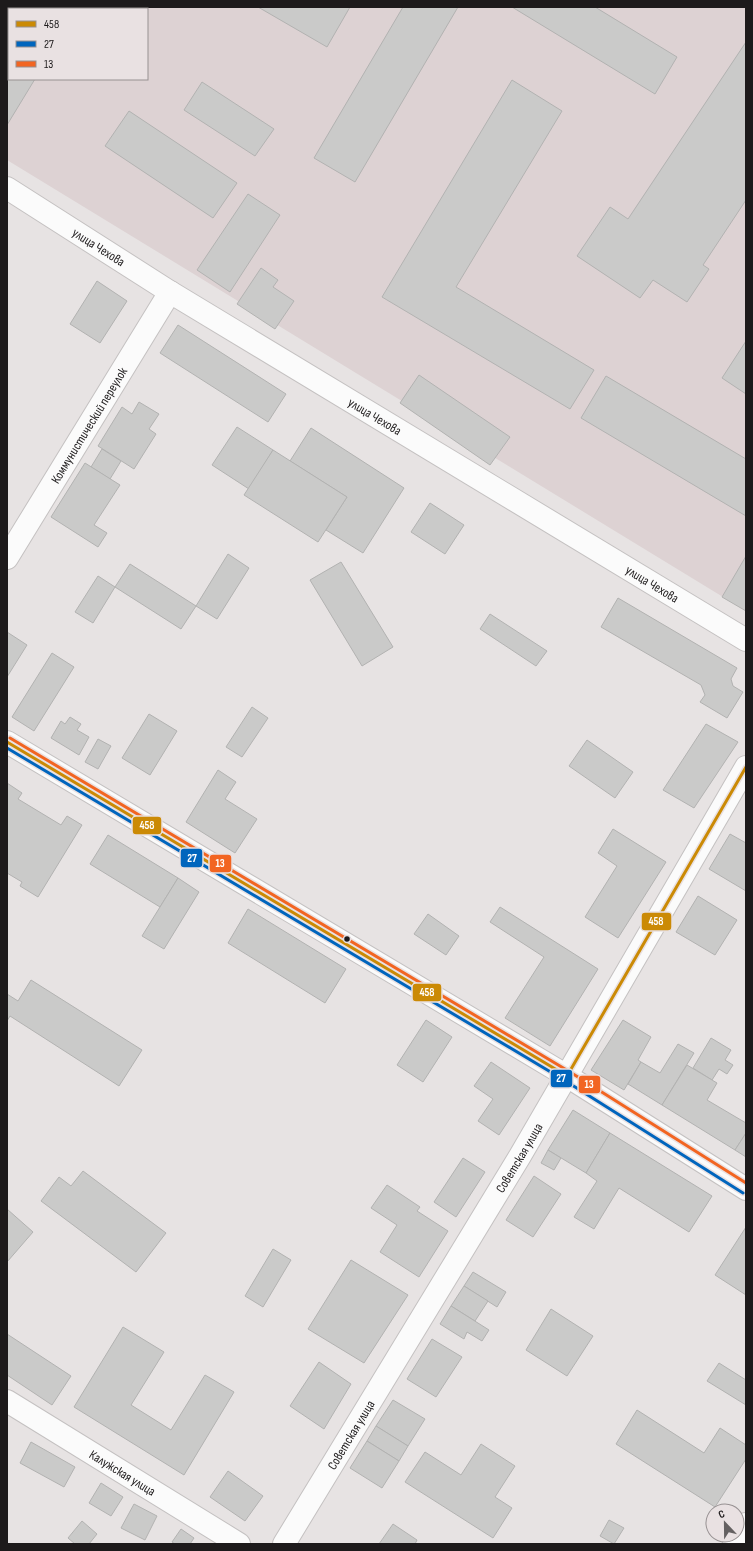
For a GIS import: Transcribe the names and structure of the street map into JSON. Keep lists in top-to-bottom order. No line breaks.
{"streets":{"street":["улица Чехова","Коммунистический переулок","Советская улица","Калужская улица"]},"crossings":[["улица Чехова","Коммунистический переулок"]],"lines":["transit line 13","transit line 458","transit line 27"],"legend":["458","27","13"],"north":"top"}
